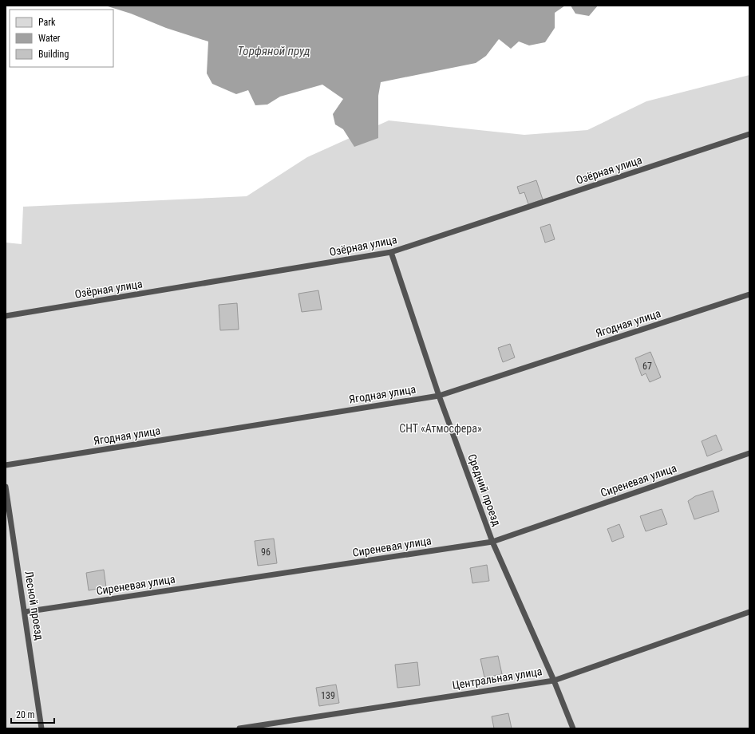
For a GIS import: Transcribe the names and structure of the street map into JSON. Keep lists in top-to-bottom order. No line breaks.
{"streets":{"lane":["Озёрная улица","Ягодная улица","Сиреневая улица","Средний проезд","Лесной проезд","Центральная улица"]},"crossings":[["Озёрная улица","Средний проезд"],["Ягодная улица","Средний проезд"],["Сиреневая улица","Средний проезд"],["Сиреневая улица","Лесной проезд"],["Средний проезд","Центральная улица"]],"water":["Торфяной пруд"],"parks":["СНТ «Атмосфера»"],"house_numbers":["67","96","139"],"legend":["Park","Water","Building"],"scale_bar":"20 m"}
